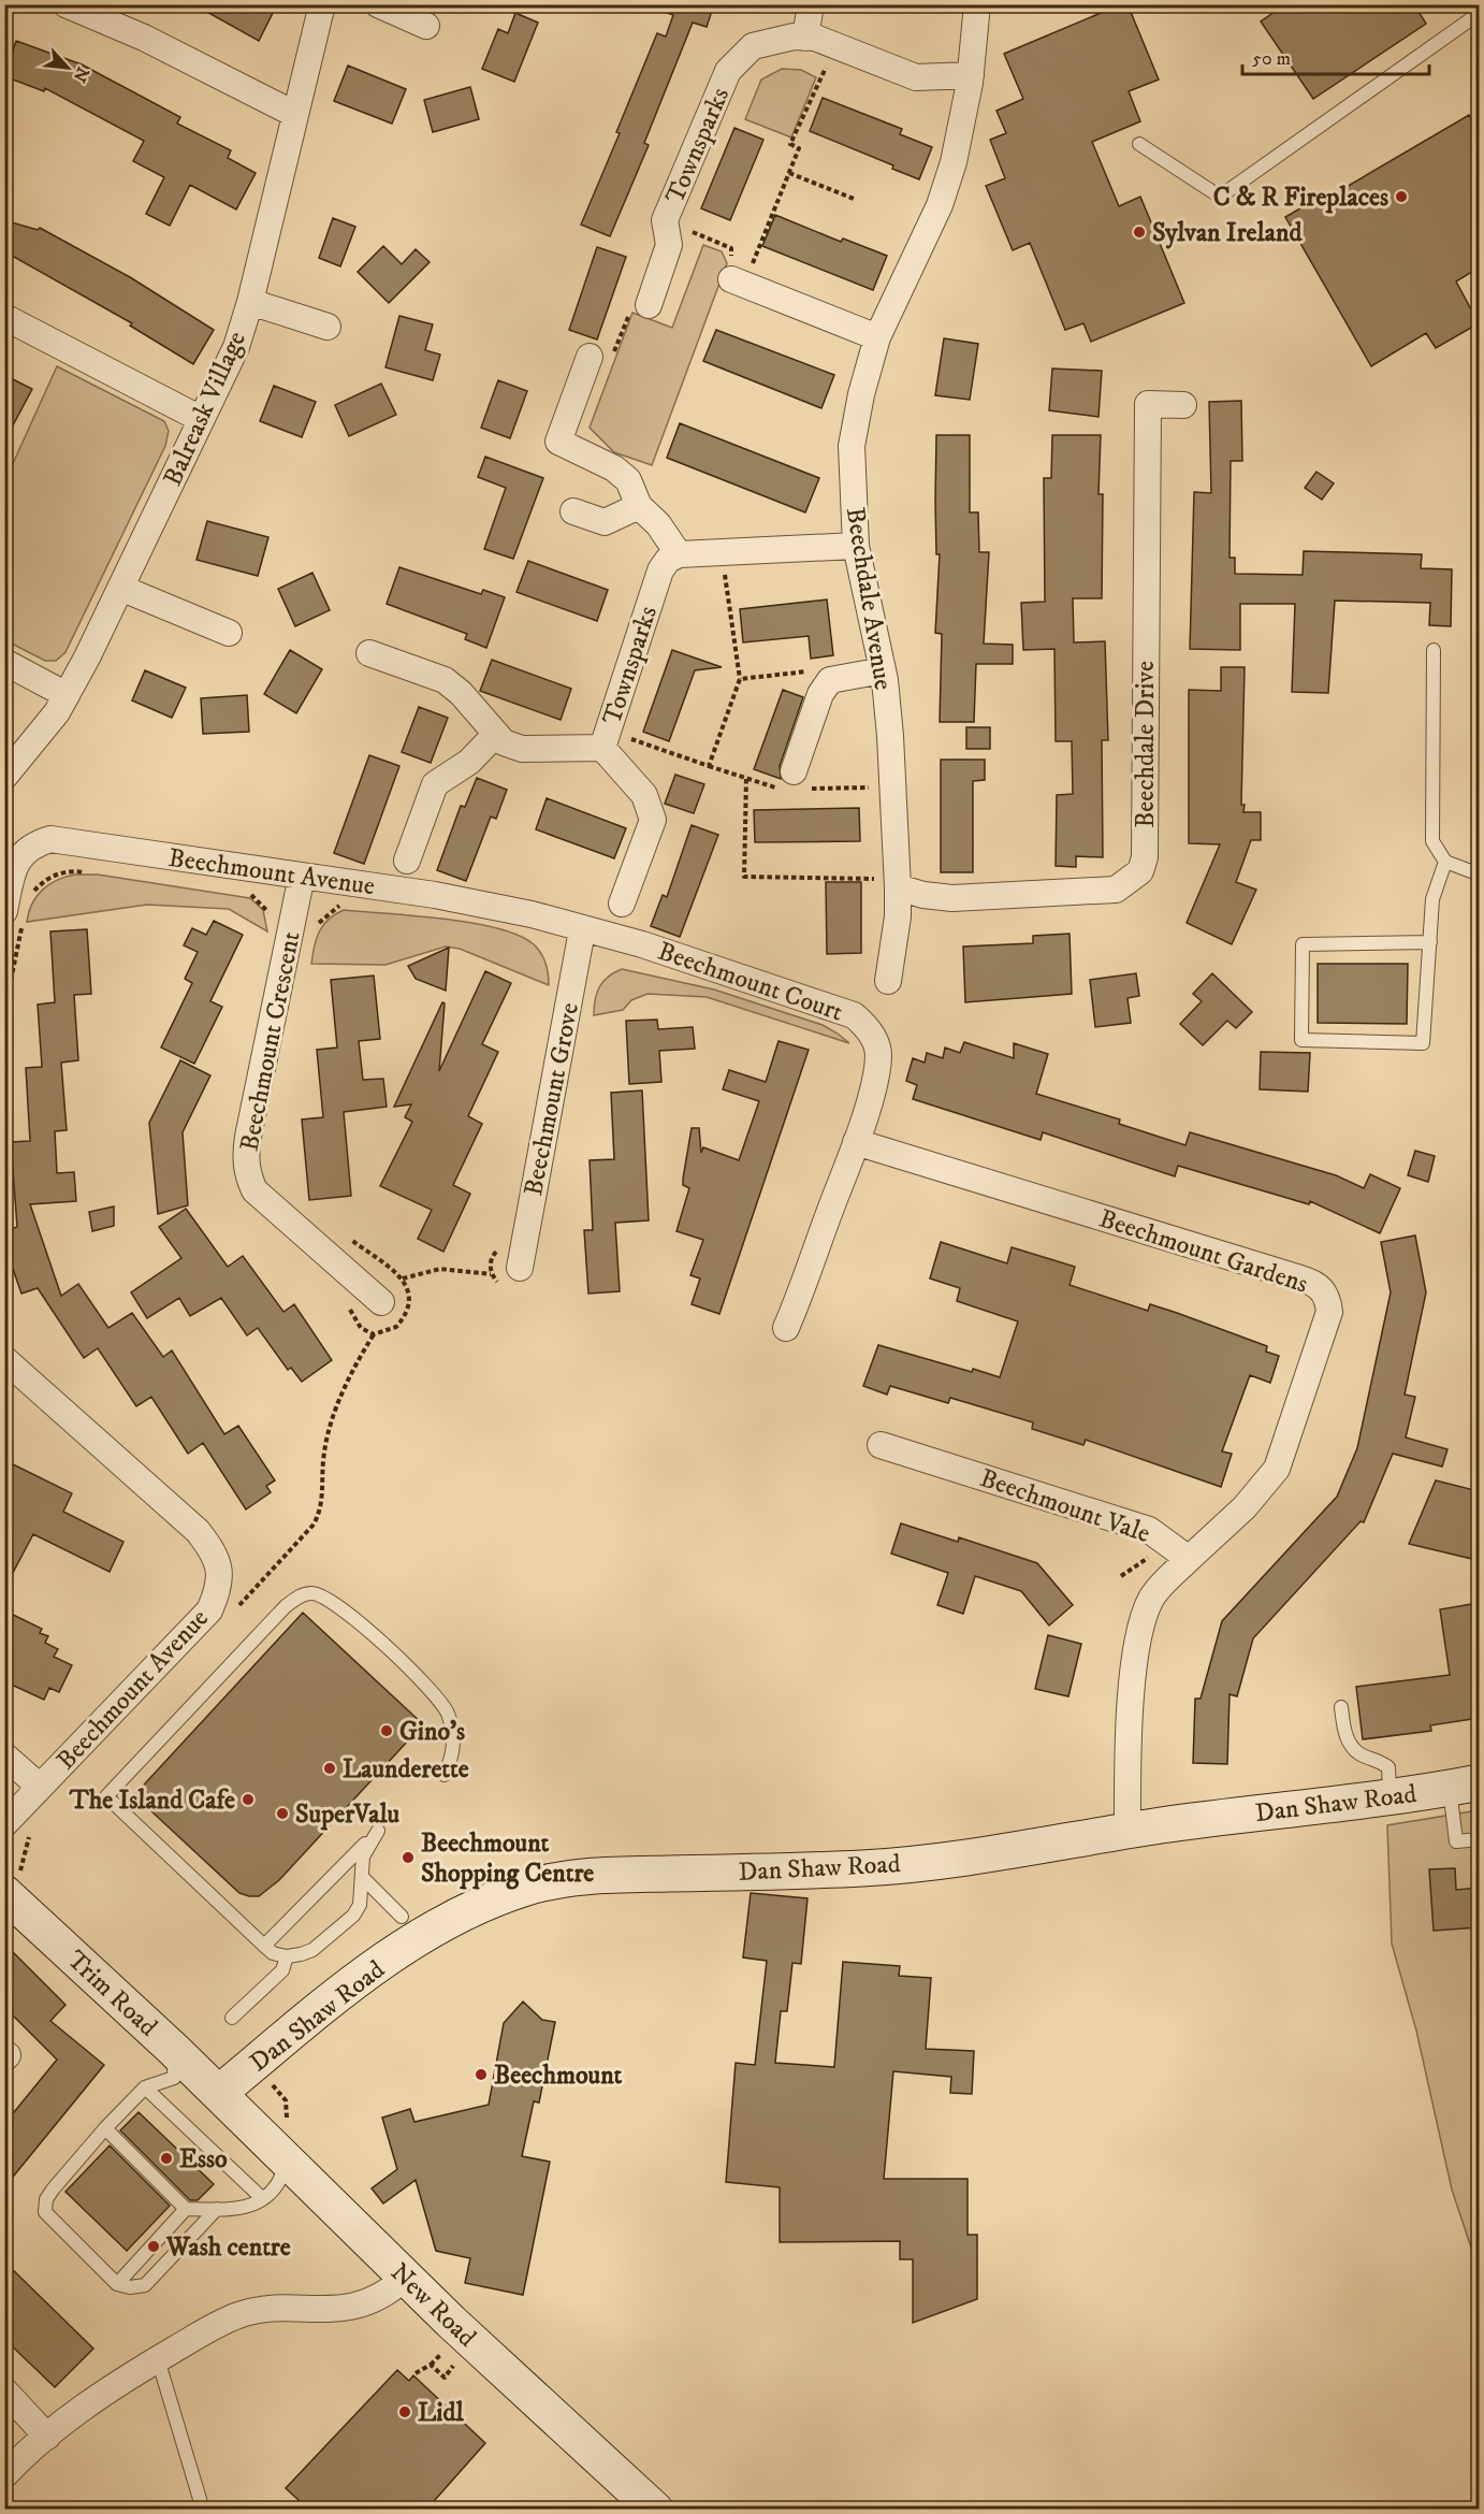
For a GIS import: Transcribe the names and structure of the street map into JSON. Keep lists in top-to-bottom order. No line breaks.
{"streets":{"street":["Townsparks","Balreask Village","Beechdale Avenue","Beechdale Drive","Beechmount Avenue","Beechmount Court","Beechmount Crescent","Beechmount Grove","Beechmount Gardens","Beechmount Vale","Dan Shaw Road","Trim Road","New Road"]},"crossings":[["Townsparks","Beechdale Avenue"],["Beechdale Avenue","Beechdale Drive"],["Beechmount Avenue","Beechmount Court"],["Beechmount Avenue","Beechmount Crescent"],["Beechmount Avenue","Beechmount Grove"],["Beechmount Court","Beechmount Grove"],["Beechmount Court","Beechmount Gardens"],["Beechmount Gardens","Beechmount Vale"],["Dan Shaw Road","Trim Road"],["Dan Shaw Road","New Road"],["Trim Road","New Road"]],"places":["C & R Fireplaces","Sylvan Ireland","Gino's","Launderette","The Island Cafe","SuperValu","Beechmount Shopping Centre","Beechmount","Esso","Wash centre","Lidl"],"scale_bar":"50 m","north":"bottom right"}
